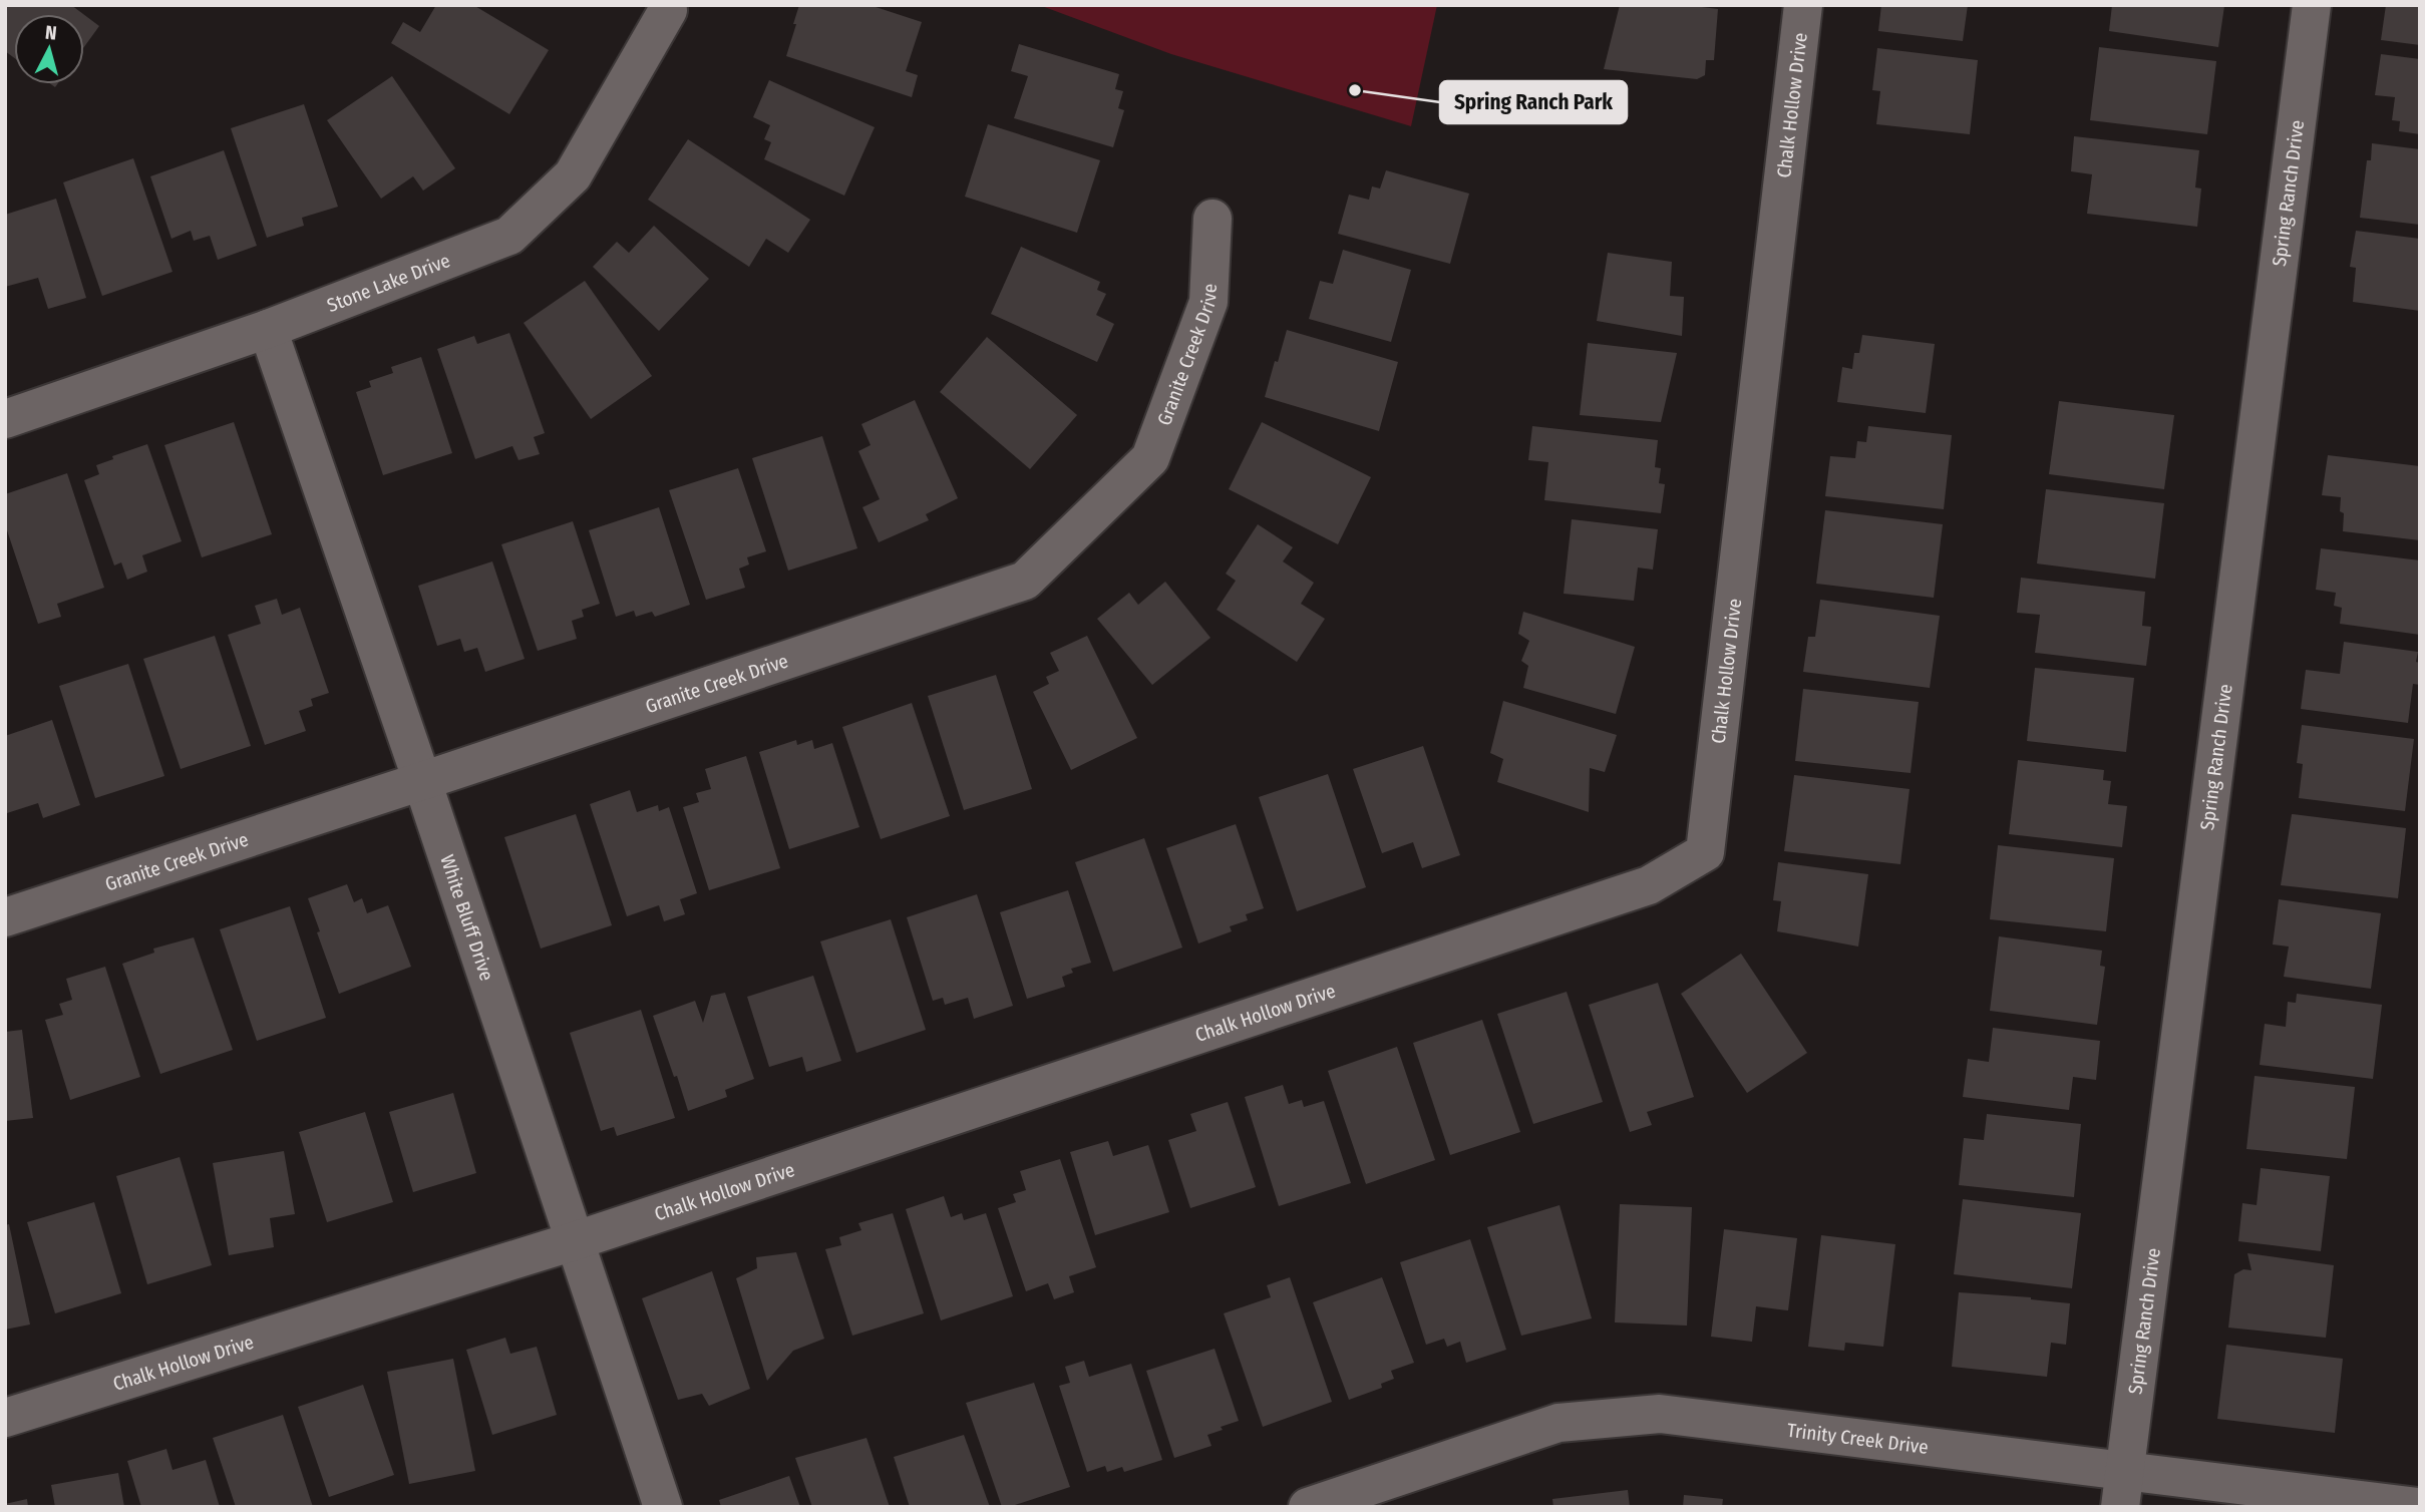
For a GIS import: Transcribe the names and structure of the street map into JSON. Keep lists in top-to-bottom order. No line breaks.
{"streets":{"street":["Chalk Hollow Drive","Spring Ranch Drive","Stone Lake Drive","Granite Creek Drive","White Bluff Drive","Trinity Creek Drive"]},"crossings":[["Chalk Hollow Drive","White Bluff Drive"],["Spring Ranch Drive","Trinity Creek Drive"],["Stone Lake Drive","White Bluff Drive"],["Granite Creek Drive","White Bluff Drive"]],"places":["Spring Ranch Park"],"north":"top"}
